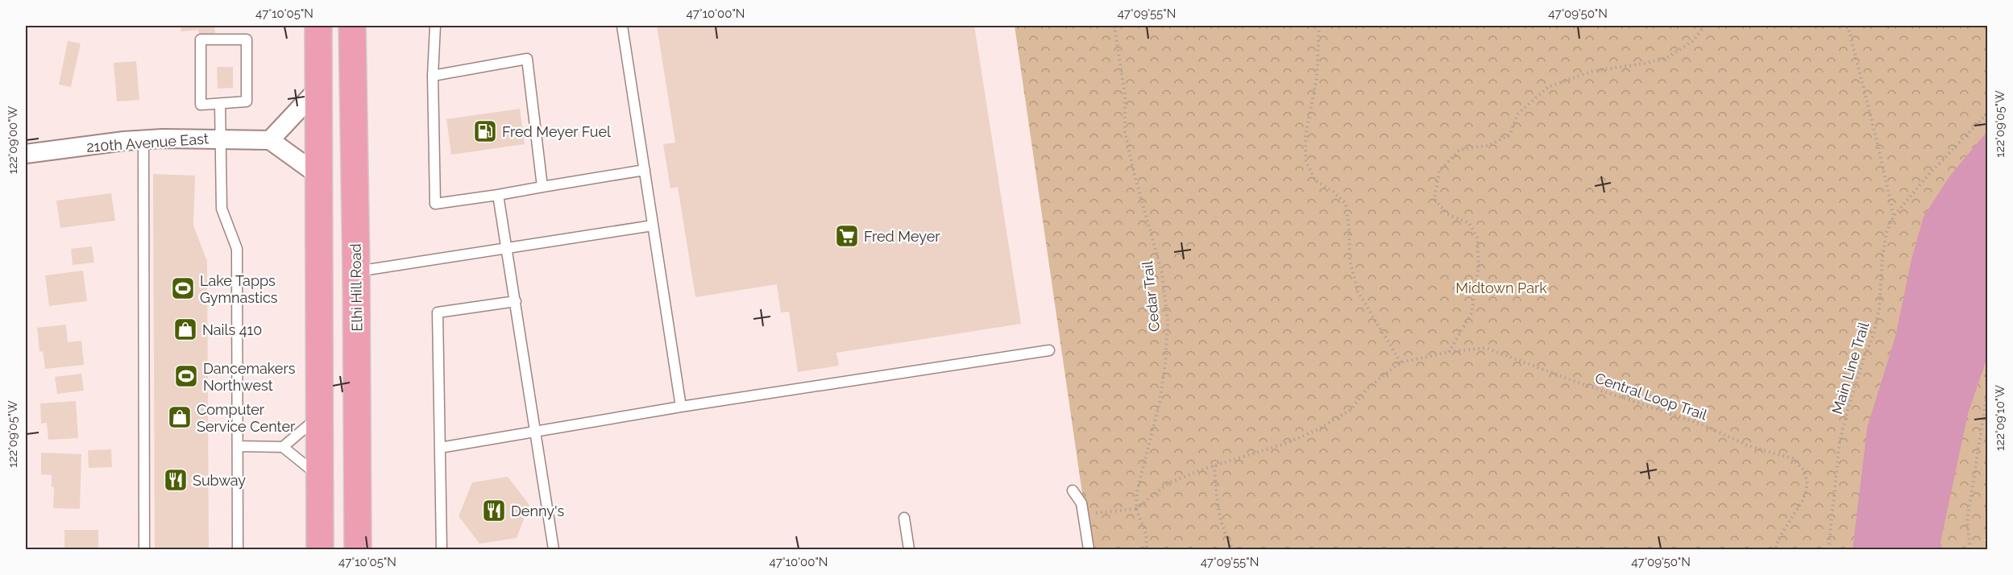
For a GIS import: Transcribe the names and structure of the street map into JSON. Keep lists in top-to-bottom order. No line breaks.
{"streets":{"main road":["Elhi Hill Road"],"street":["210th Avenue East"],"path":["Cedar Trail","Main Line Trail","Central Loop Trail"]},"crossings":[["Cedar Trail","Central Loop Trail"]],"parks":["Midtown Park"],"places":{"fuel station":["Fred Meyer Fuel"],"supermarket":["Fred Meyer"],"sports":["Lake Tapps Gymnastics","Dancemakers Northwest"],"shop":["Nails 410","Computer Service Center"],"restaurant":["Subway","Denny's"]},"coordinates":["47°10'05\"N","47°10'00\"N","47°09'55\"N","47°09'50\"N","122°09'05\"W","122°09'00\"W","122°09'10\"W"]}
